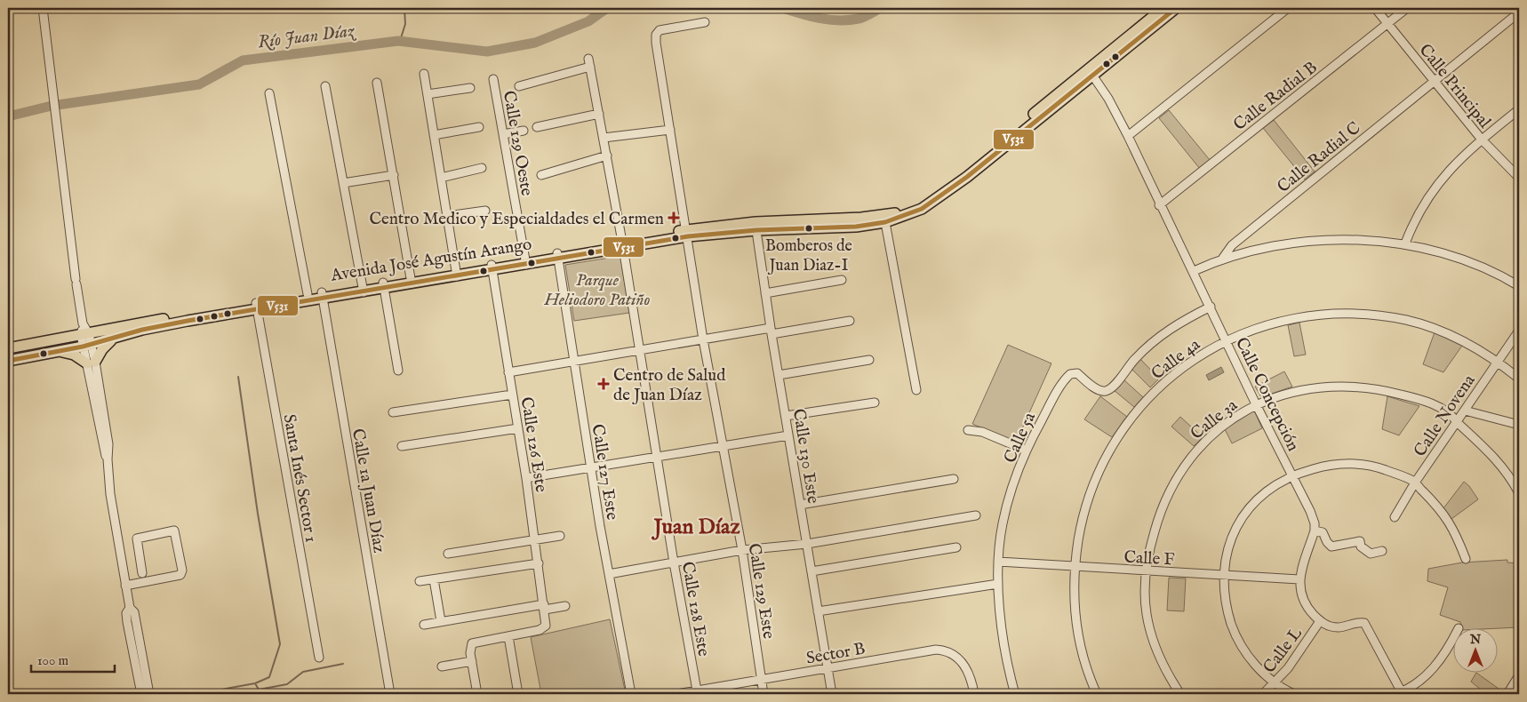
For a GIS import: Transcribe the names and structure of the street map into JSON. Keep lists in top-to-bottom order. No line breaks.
{"streets":{"main road":["Avenida José Agustín Arango"],"street":["Calle Principal","Calle Radial B","Calle 129 Oeste","Calle Radial C","Calle 4a","Calle Concepción","Calle Novena","Calle 3a","Calle 5a","Calle 126 Este","Calle 130 Este","Calle 127 Este","Santa Inés Sector 1","Calle 1a Juan Díaz","Calle F","Calle 129 Este","Calle 128 Este","Calle L","Sector B"]},"crossings":[["Calle Principal","Calle Radial B"],["Calle Principal","Calle Radial C"],["Calle Radial B","Calle Concepción"],["Calle 129 Oeste","Avenida José Agustín Arango"],["Avenida José Agustín Arango","Calle Concepción"],["Avenida José Agustín Arango","Calle 126 Este"],["Avenida José Agustín Arango","Calle 130 Este"],["Avenida José Agustín Arango","Calle 127 Este"],["Avenida José Agustín Arango","Santa Inés Sector 1"],["Avenida José Agustín Arango","Calle 1a Juan Díaz"],["Avenida José Agustín Arango","Calle 129 Este"],["Avenida José Agustín Arango","Calle 128 Este"],["Calle 4a","Calle Concepción"],["Calle 4a","Calle Novena"],["Calle 4a","Calle F"],["Calle Concepción","Calle 3a"],["Calle Concepción","Calle 5a"],["Calle Novena","Calle 3a"],["Calle 3a","Calle F"],["Calle 5a","Calle F"],["Calle 130 Este","Sector B"],["Calle 129 Este","Sector B"],["Calle 128 Este","Sector B"]],"districts":["Juan Díaz"],"water":["Río Juan Díaz"],"parks":["Parque Heliodoro Patiño"],"places":{"health":["Centro Medico y Especialdades el Carmen","Centro de Salud de Juan Díaz"],"other":["Bomberos de Juan Diaz-I"]},"lines":["transit line V531"],"scale_bar":"100 m","north":"top"}
